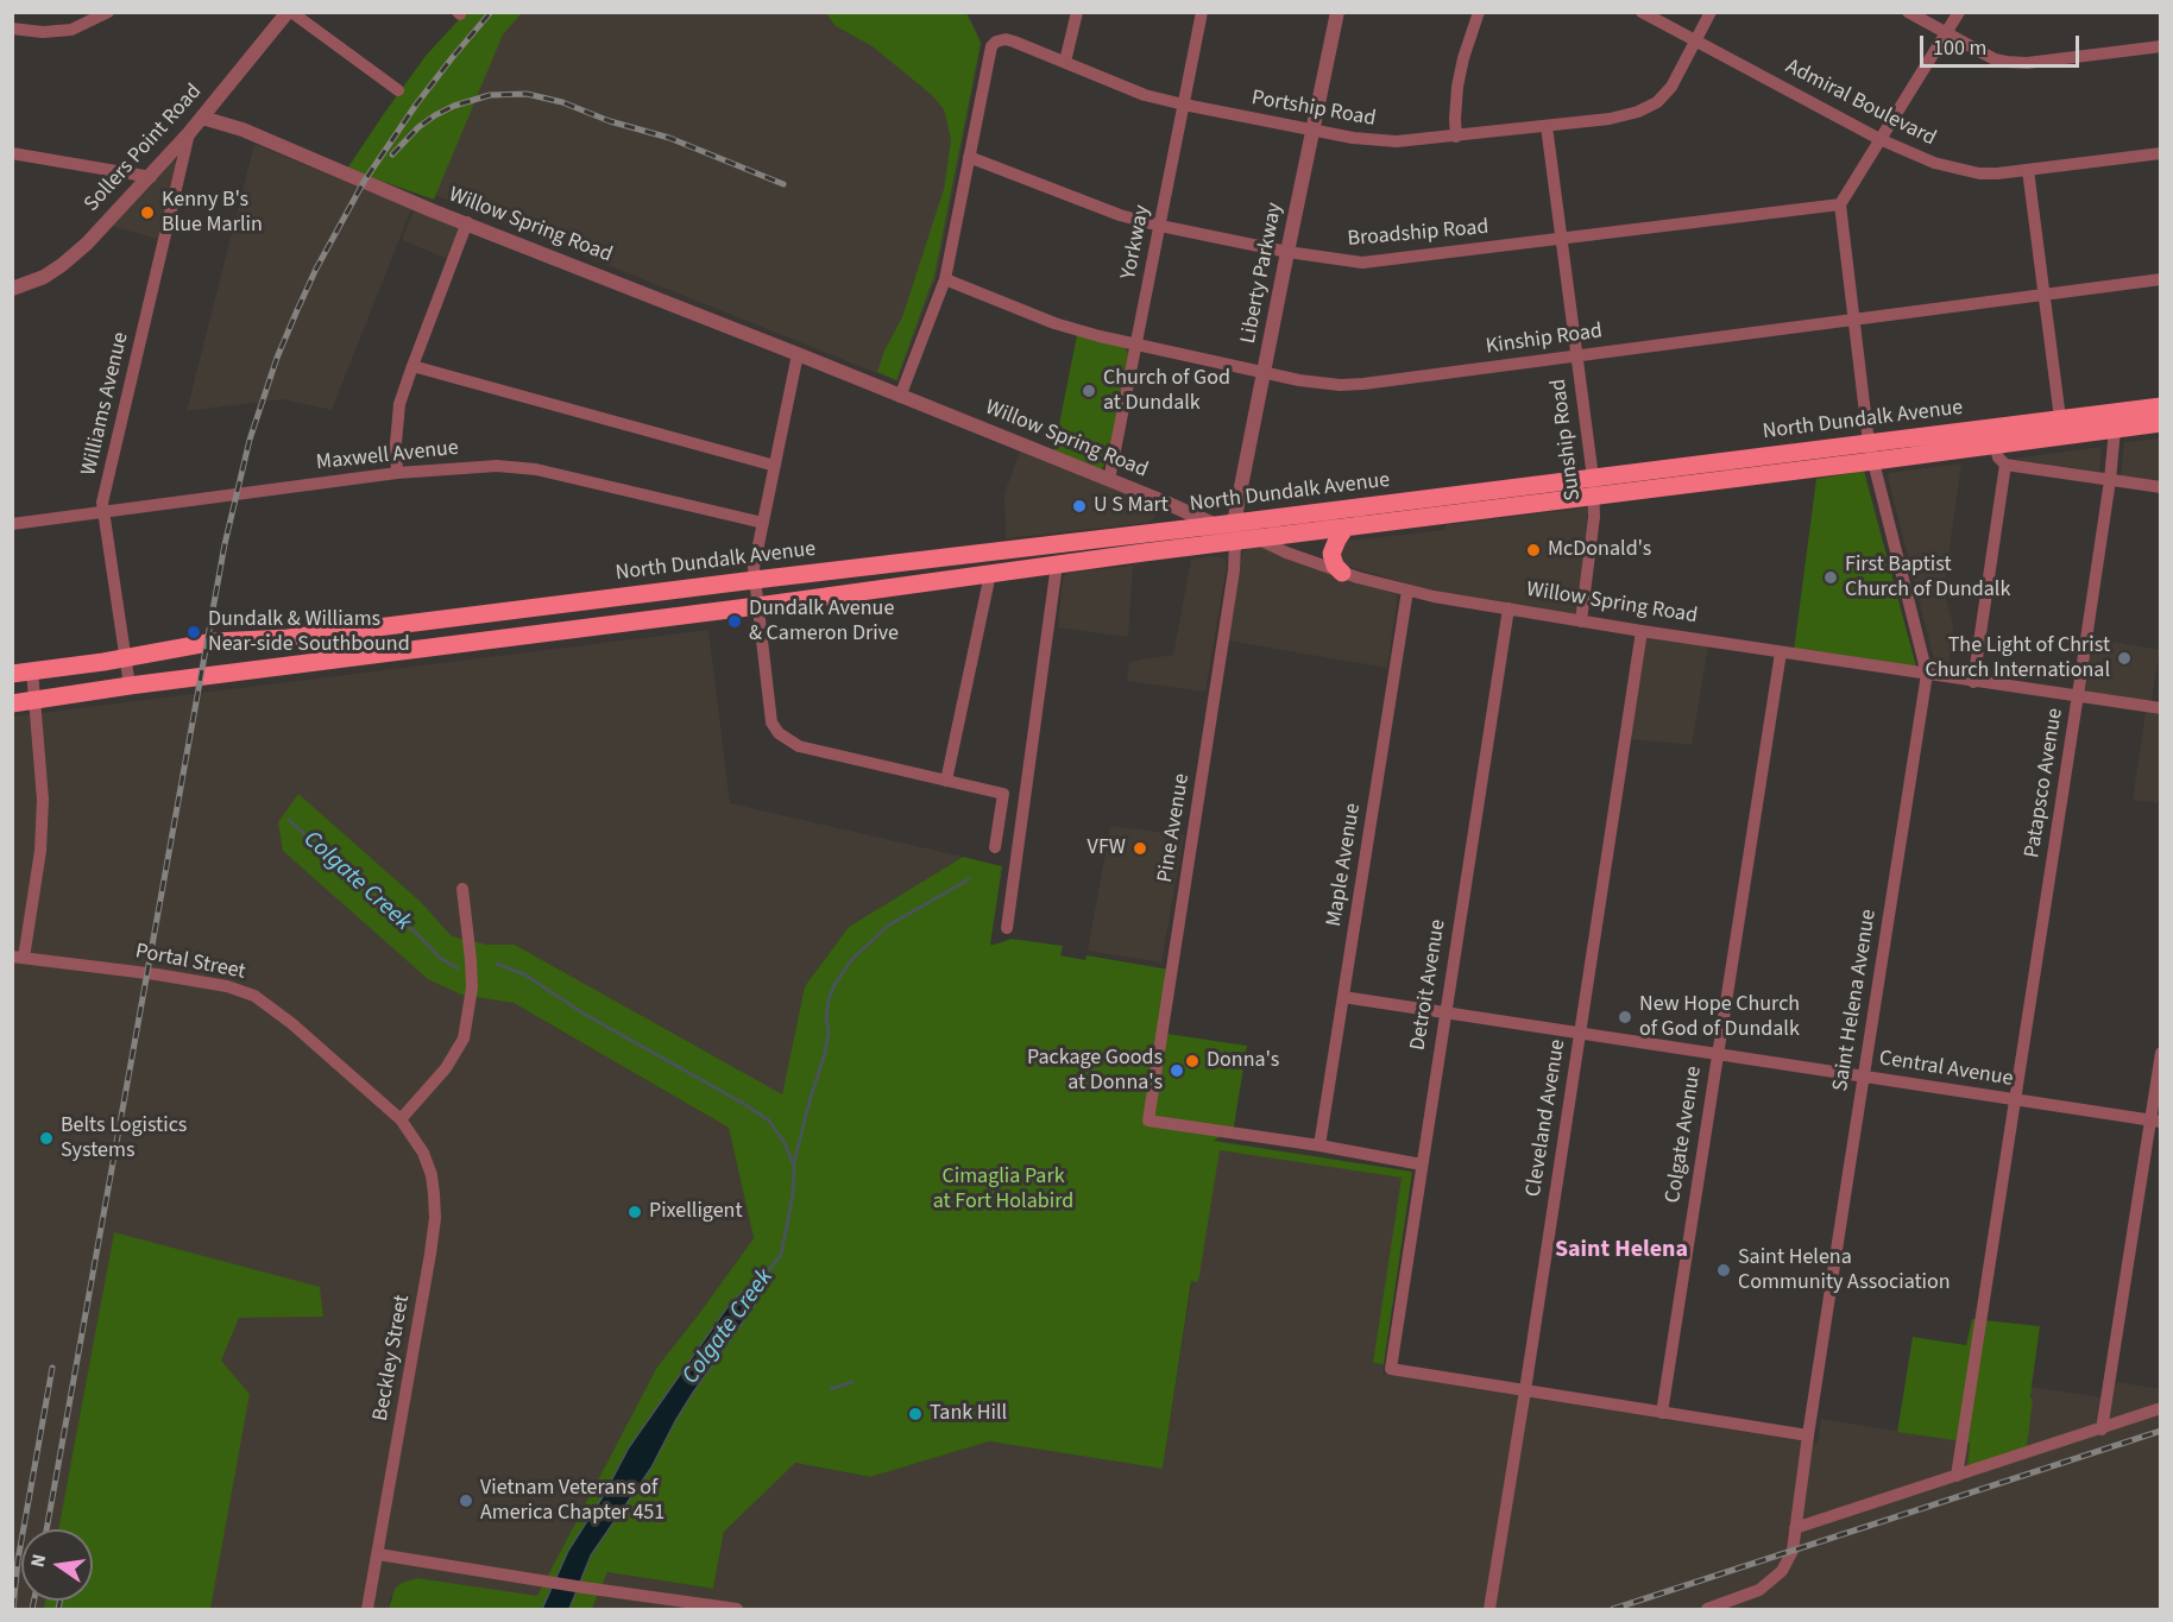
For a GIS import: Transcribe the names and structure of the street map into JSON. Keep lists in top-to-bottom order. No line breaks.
{"streets":{"main road":["North Dundalk Avenue"],"street":["Admiral Boulevard","Portship Road","Sollers Point Road","Willow Spring Road","Broadship Road","Yorkway","Liberty Parkway","Kinship Road","Williams Avenue","Sunship Road","Maxwell Avenue","Patapsco Avenue","Pine Avenue","Maple Avenue","Portal Street","Detroit Avenue","Saint Helena Avenue","Central Avenue","Cleveland Avenue","Colgate Avenue","Beckley Street"]},"crossings":[["Admiral Boulevard","Portship Road"],["Portship Road","Broadship Road"],["Portship Road","Yorkway"],["Portship Road","Liberty Parkway"],["Portship Road","Sunship Road"],["Sollers Point Road","Willow Spring Road"],["Sollers Point Road","Williams Avenue"],["Willow Spring Road","Yorkway"],["Willow Spring Road","Liberty Parkway"],["Willow Spring Road","North Dundalk Avenue"],["Willow Spring Road","Sunship Road"],["Willow Spring Road","Patapsco Avenue"],["Willow Spring Road","Pine Avenue"],["Willow Spring Road","Maple Avenue"],["Willow Spring Road","Detroit Avenue"],["Willow Spring Road","Saint Helena Avenue"],["Willow Spring Road","Cleveland Avenue"],["Willow Spring Road","Colgate Avenue"],["Broadship Road","Yorkway"],["Broadship Road","Liberty Parkway"],["Broadship Road","Sunship Road"],["Broadship Road","Saint Helena Avenue"],["Yorkway","Kinship Road"],["Liberty Parkway","Kinship Road"],["Liberty Parkway","North Dundalk Avenue"],["Liberty Parkway","Pine Avenue"],["Kinship Road","Sunship Road"],["Kinship Road","Saint Helena Avenue"],["Williams Avenue","North Dundalk Avenue"],["Williams Avenue","Maxwell Avenue"],["North Dundalk Avenue","Sunship Road"],["North Dundalk Avenue","Patapsco Avenue"],["North Dundalk Avenue","Pine Avenue"],["North Dundalk Avenue","Saint Helena Avenue"],["Patapsco Avenue","Central Avenue"],["Pine Avenue","Maple Avenue"],["Maple Avenue","Central Avenue"],["Portal Street","Beckley Street"],["Detroit Avenue","Central Avenue"],["Detroit Avenue","Cleveland Avenue"],["Saint Helena Avenue","Central Avenue"],["Central Avenue","Cleveland Avenue"],["Central Avenue","Colgate Avenue"]],"districts":["Saint Helena"],"water":["Colgate Creek"],"parks":["Cimaglia Park at Fort Holabird"],"places":["Kenny B's Blue Marlin","Church of God at Dundalk","U S Mart","McDonald's","First Baptist Church of Dundalk","Dundalk Avenue & Cameron Drive","Dundalk & Williams Near-side Southbound","The Light of Christ Church International","VFW","New Hope Church of God of Dundalk","Donna's","Package Goods at Donna's","Belts Logistics Systems","Pixelligent","Saint Helena Community Association","Tank Hill","Vietnam Veterans of America Chapter 451"],"scale_bar":"100 m","north":"left"}
